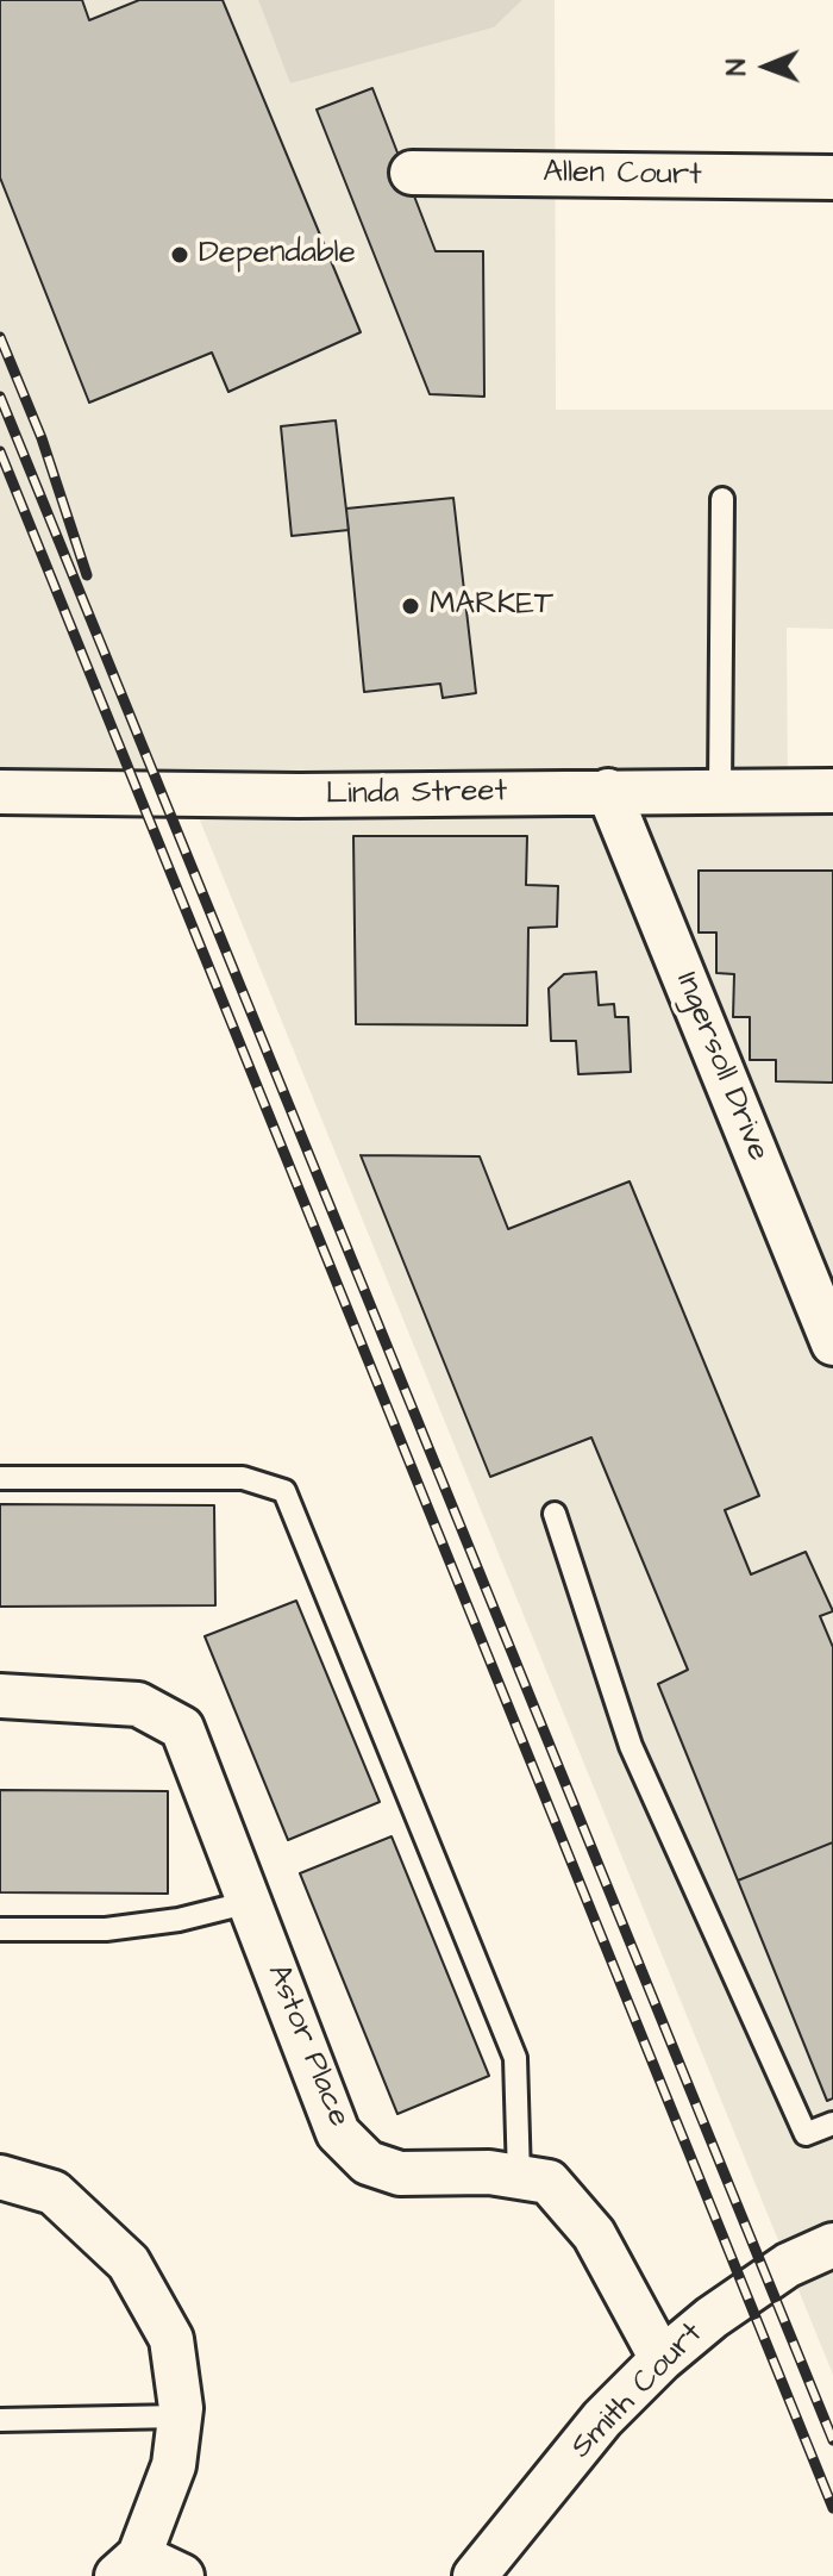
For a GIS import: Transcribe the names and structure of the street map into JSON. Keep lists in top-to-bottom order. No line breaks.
{"streets":{"street":["Allen Court","Linda Street","Ingersoll Drive","Astor Place","Smith Court"]},"crossings":[["Linda Street","Ingersoll Drive"],["Astor Place","Smith Court"]],"places":["Dependable","MARKET"],"north":"left"}
